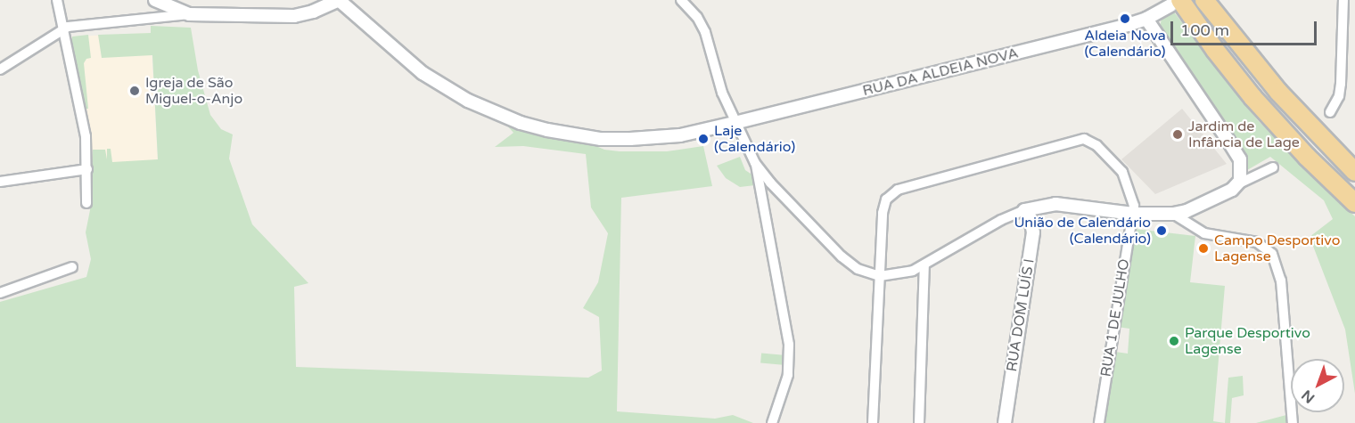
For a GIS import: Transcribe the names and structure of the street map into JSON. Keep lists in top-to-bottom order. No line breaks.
{"streets":{"street":["RUA DA ALDEIA NOVA","RUA DOM LUÍS I","RUA 1 DE JULHO"]},"places":["Aldeia Nova (Calendário)","Igreja de São Miguel-o-Anjo","Jardim de Infância de Lage","Laje (Calendário)","União de Calendário (Calendário)","Campo Desportivo Lagense","Parque Desportivo Lagense"],"scale_bar":"100 m","north":"bottom left"}
